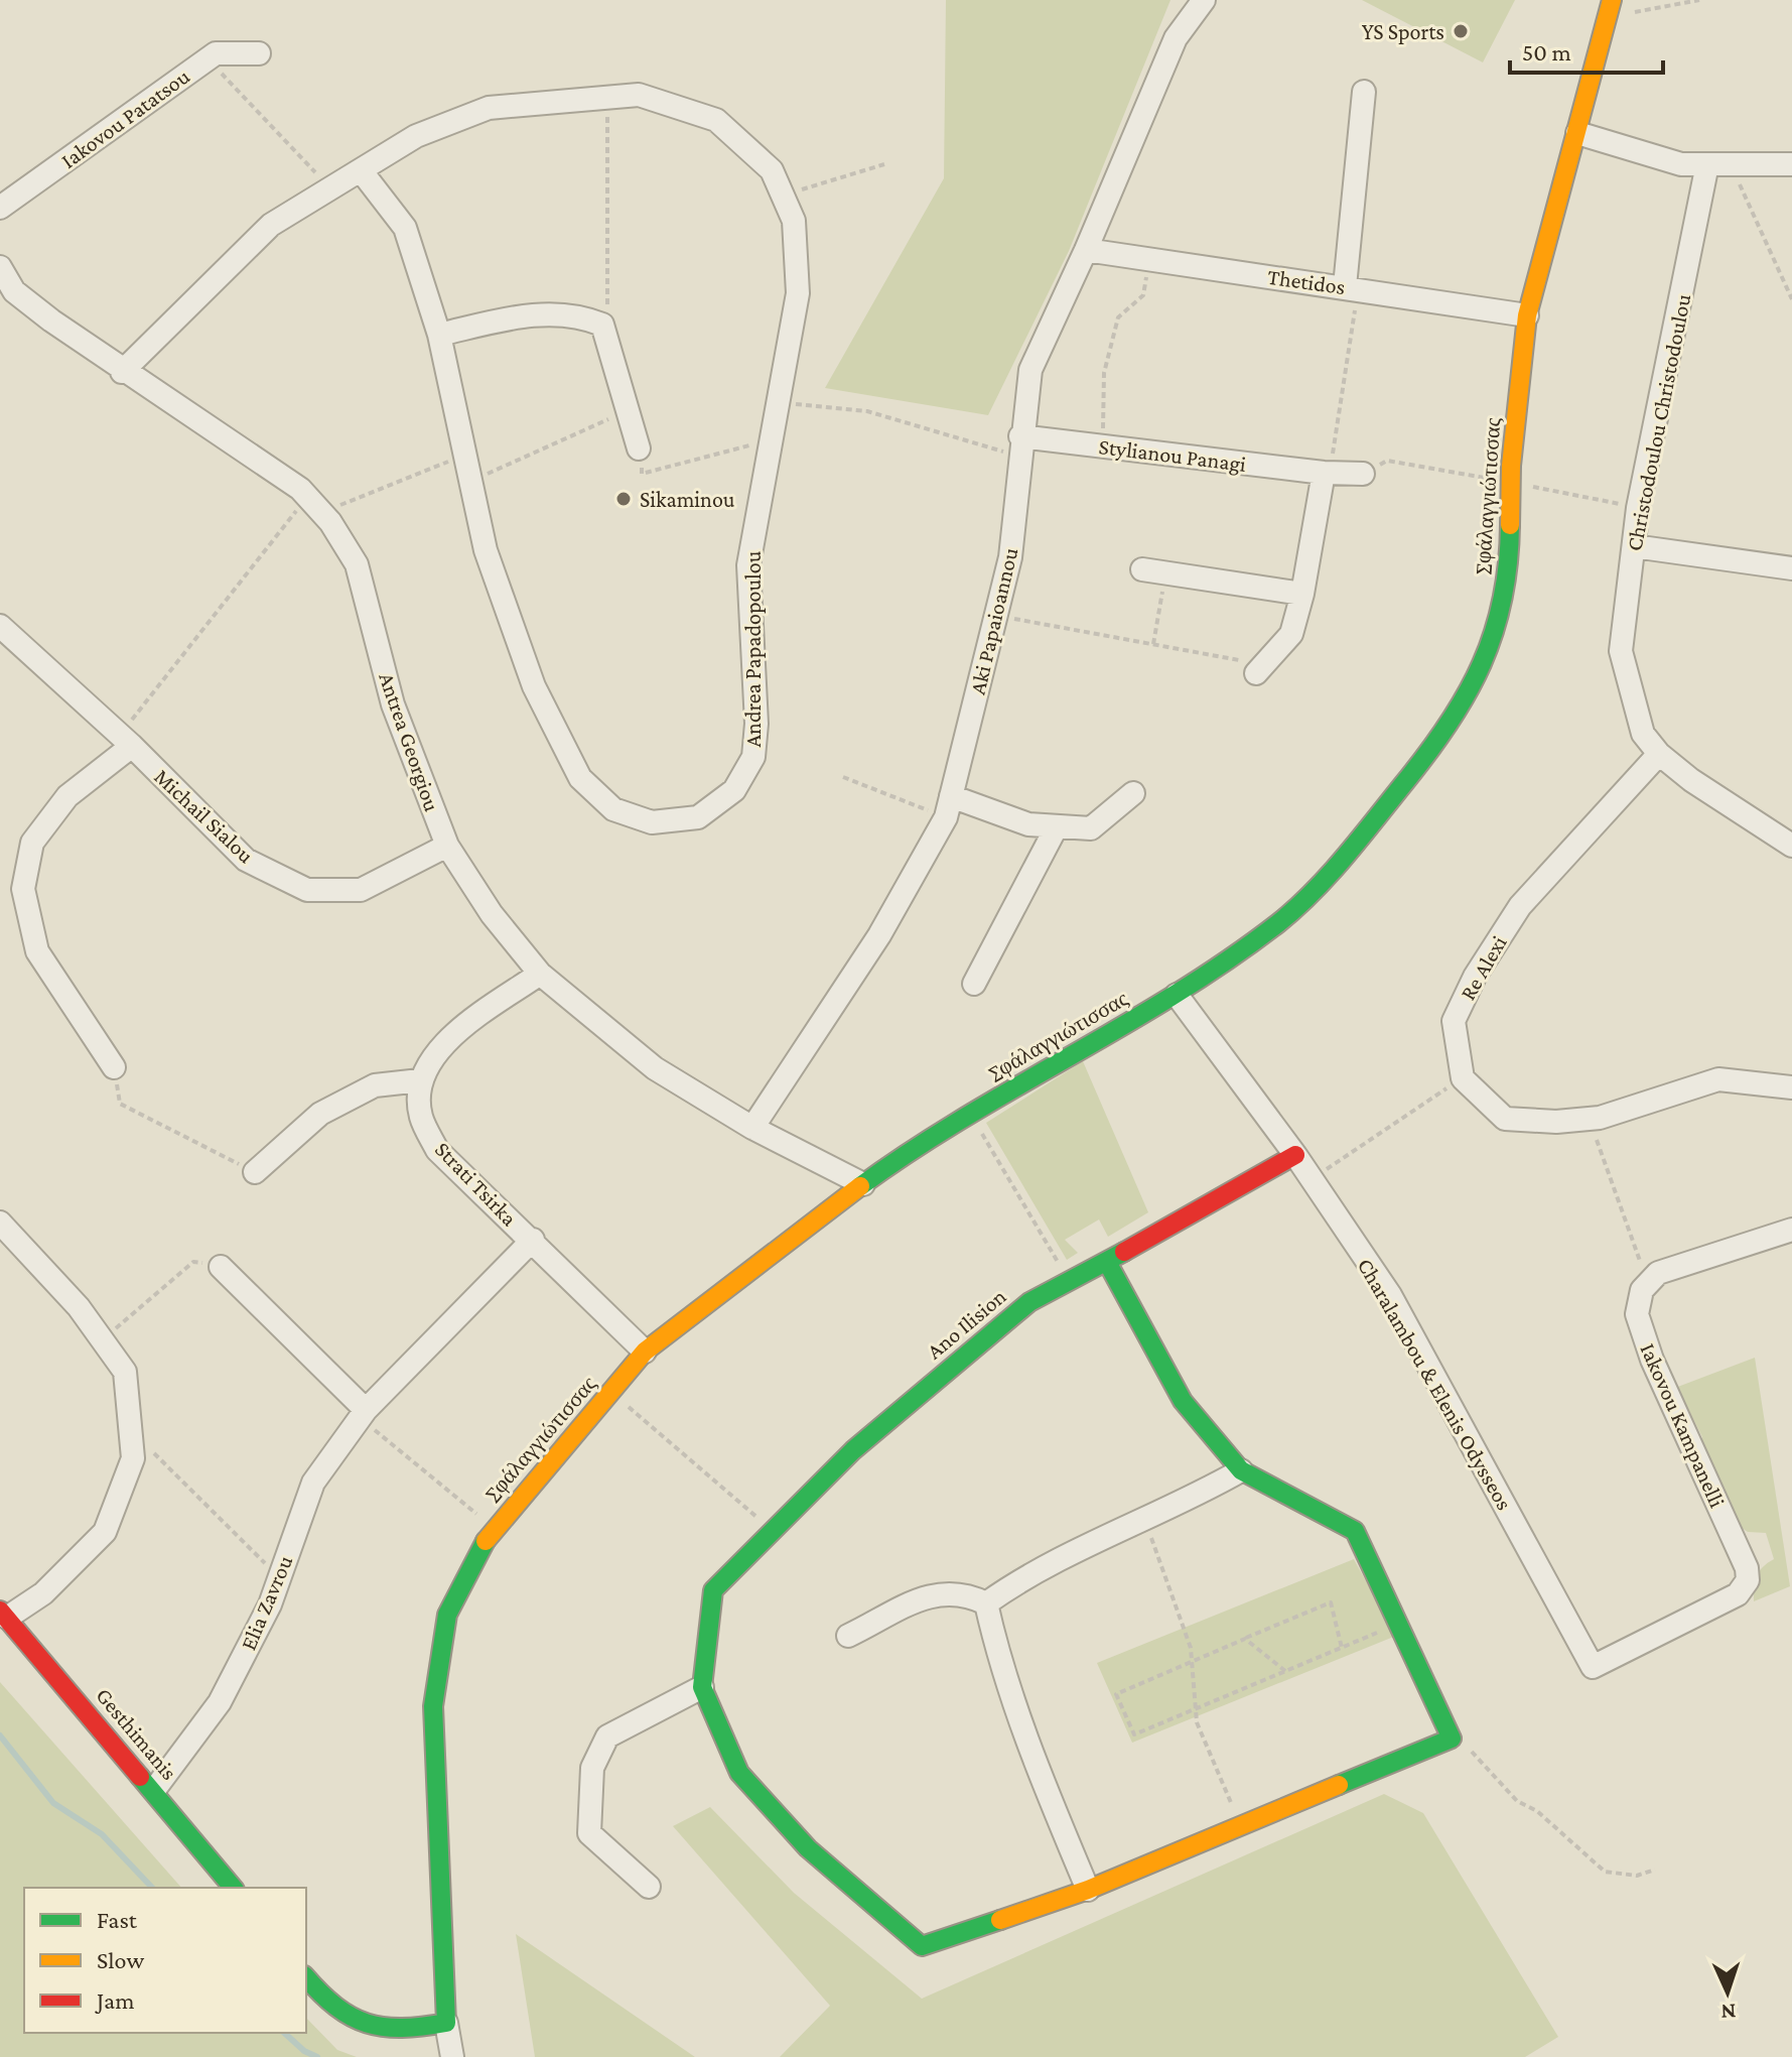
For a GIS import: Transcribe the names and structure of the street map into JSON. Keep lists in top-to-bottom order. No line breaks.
{"streets":{"street":["Iakovou Patatsou","Thetidos","Christodoulou Christodoulou","Stylianou Panagi","Σφάλαγγιώτισσας","Aki Papaioannou","Andrea Papadopoulou","Antrea Georgiou","Michail Sialou","Re Alexi","Strati Tsirka","Ano Ilision","Charalambou & Elenis Odysseos","Iakovou Kampanelli","Elia Zavrou","Gesthimanis"]},"crossings":[["Thetidos","Σφάλαγγιώτισσας"],["Thetidos","Aki Papaioannou"],["Christodoulou Christodoulou","Re Alexi"],["Stylianou Panagi","Aki Papaioannou"],["Σφάλαγγιώτισσας","Antrea Georgiou"],["Σφάλαγγιώτισσας","Strati Tsirka"],["Σφάλαγγιώτισσας","Charalambou & Elenis Odysseos"],["Aki Papaioannou","Antrea Georgiou"],["Andrea Papadopoulou","Antrea Georgiou"],["Antrea Georgiou","Michail Sialou"],["Strati Tsirka","Elia Zavrou"],["Ano Ilision","Charalambou & Elenis Odysseos"],["Charalambou & Elenis Odysseos","Iakovou Kampanelli"],["Elia Zavrou","Gesthimanis"]],"places":["YS Sports","Sikaminou"],"legend":["Fast","Slow","Jam"],"scale_bar":"50 m","north":"bottom"}
